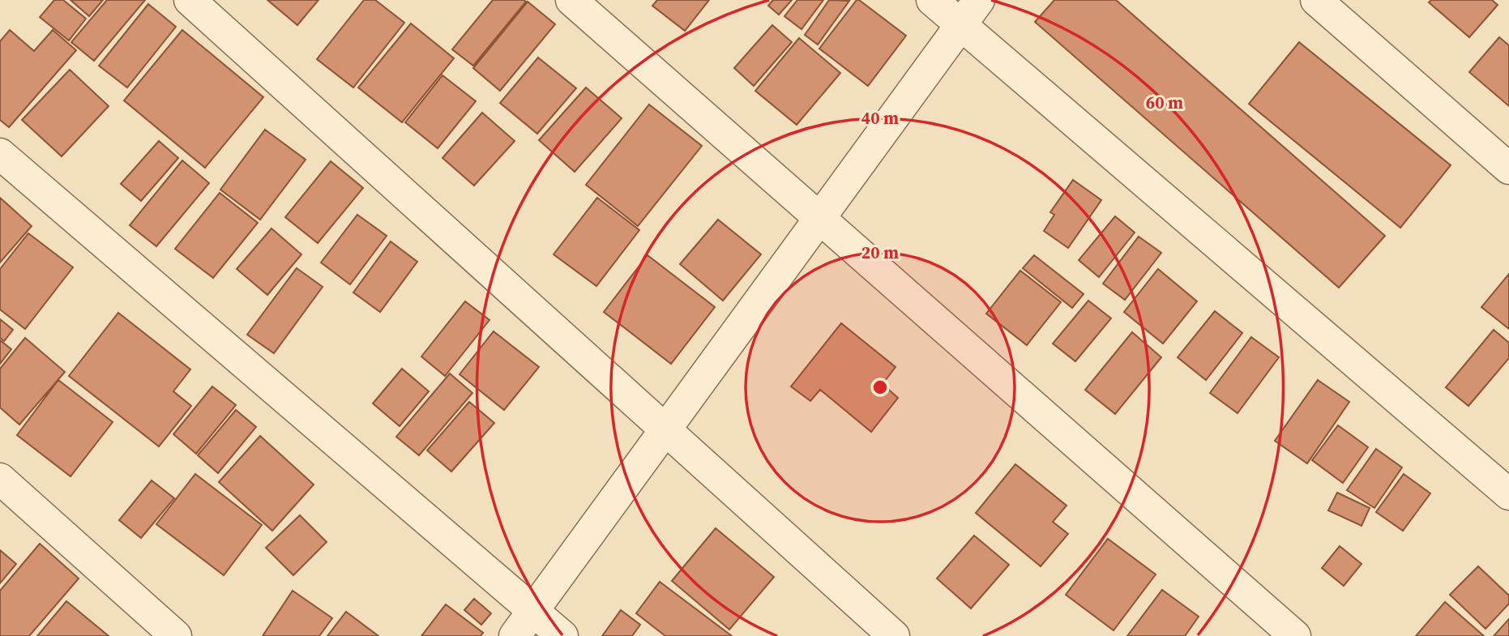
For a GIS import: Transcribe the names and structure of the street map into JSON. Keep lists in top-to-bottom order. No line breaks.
{"rings":["60 m","40 m","20 m"]}
